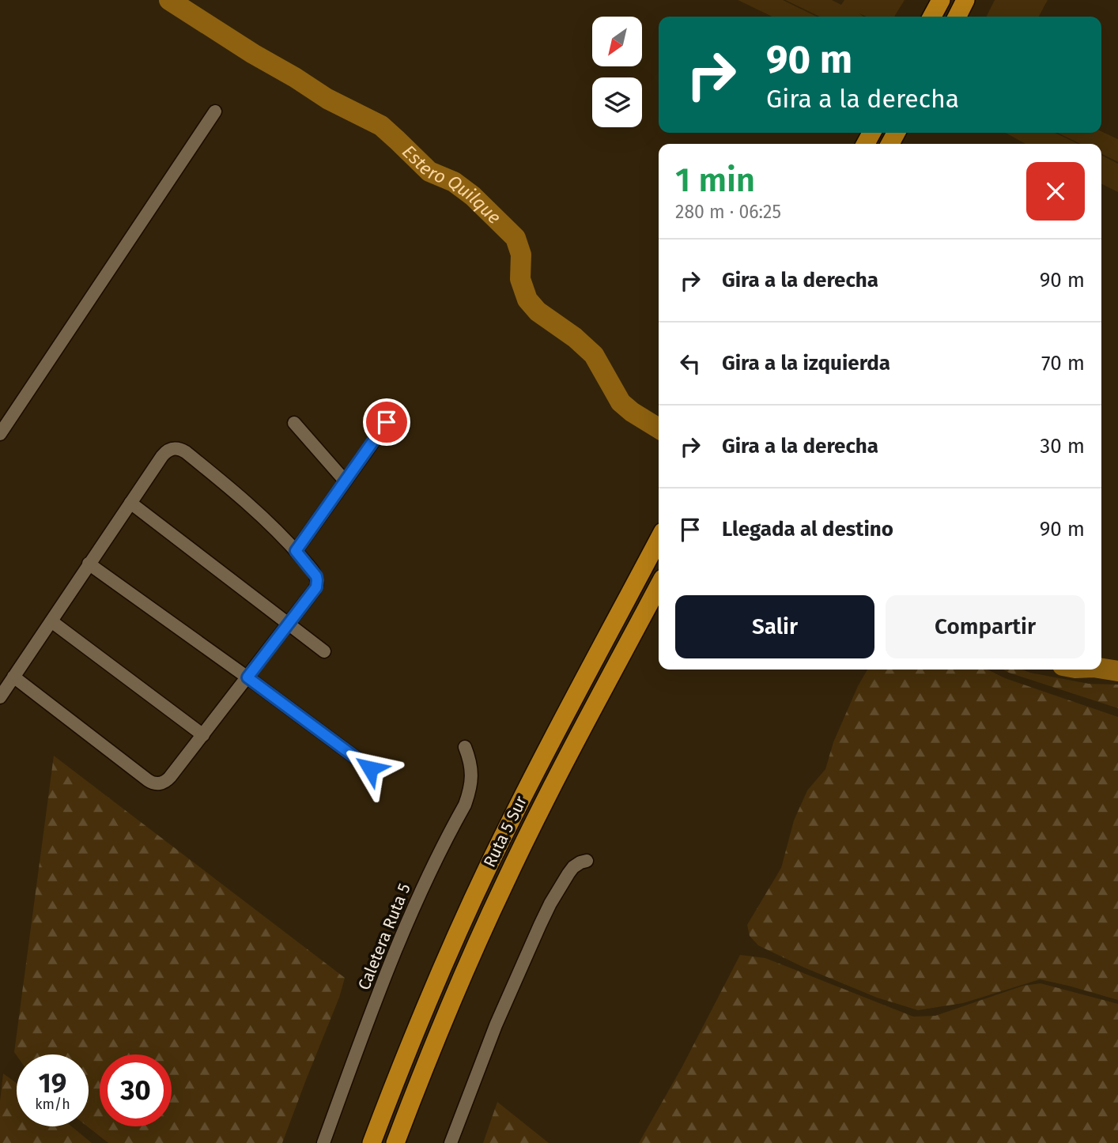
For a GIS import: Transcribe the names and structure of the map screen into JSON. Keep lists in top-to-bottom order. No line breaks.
{"streets":{"highway":["Ruta 5 Sur"],"street":["Caletera Ruta 5"]},"water":["Estero Quilque"],"north":"bottom left","page":{"turn":["90 m","Gira a la derecha"],"heading":["1 min","280 m · 06:25"],"list":[{"name":"Gira a la derecha","value":"90 m"},{"name":"Gira a la izquierda","value":"70 m"},{"name":"Gira a la derecha","value":"30 m"},{"name":"Llegada al destino","value":"90 m"}],"buttons":["Salir","Compartir"],"speed":"19 km/h","limit":"30"}}
